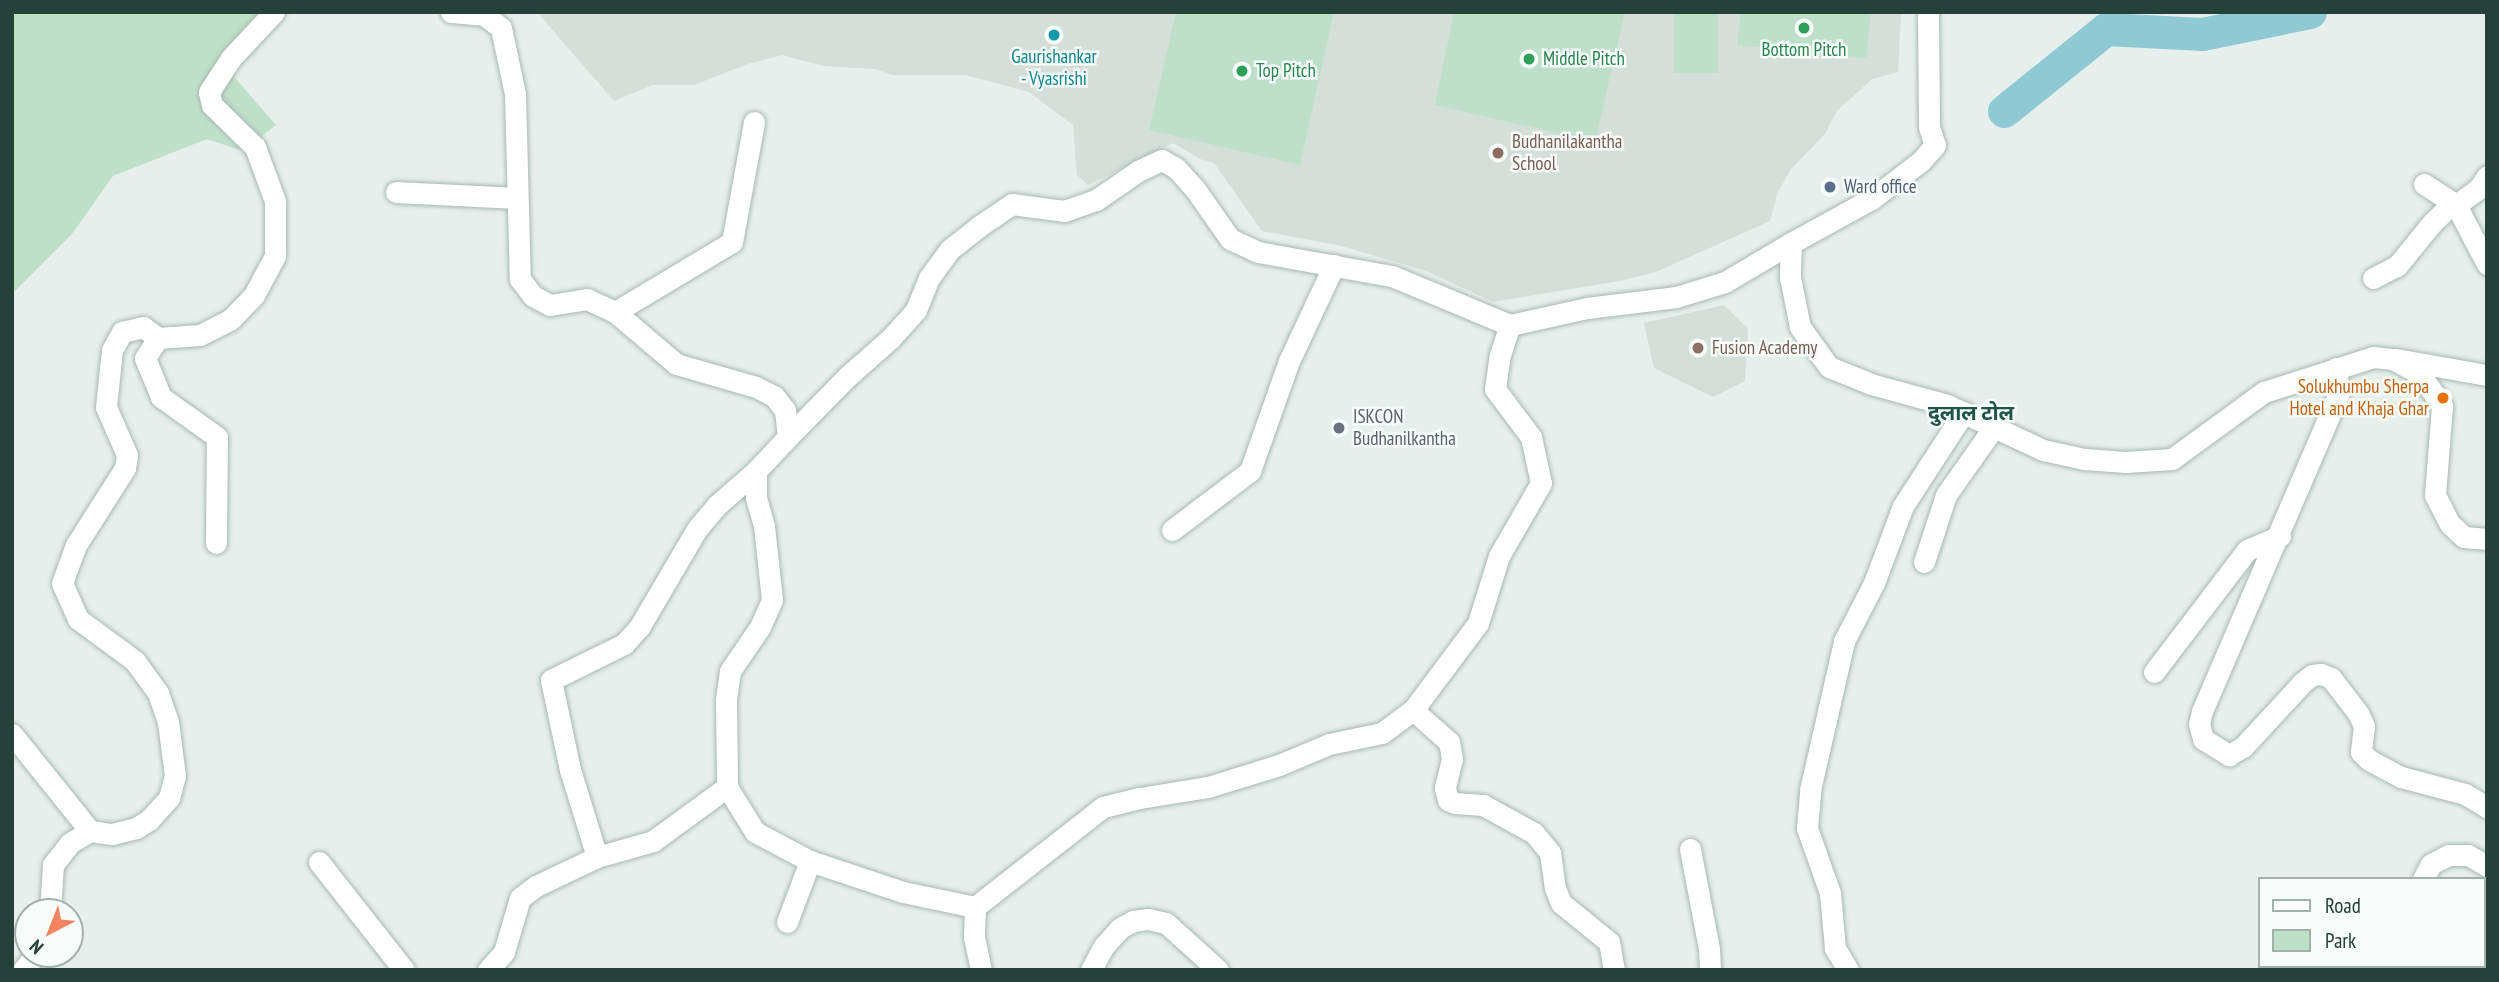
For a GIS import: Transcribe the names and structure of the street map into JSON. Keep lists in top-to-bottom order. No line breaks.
{"districts":["दुलाल टोल"],"places":["Bottom Pitch","Gaurishankar - Vyasrishi","Middle Pitch","Top Pitch","Budhanilakantha School","Ward office","Fusion Academy","Solukhumbu Sherpa Hotel and Khaja Ghar","ISKCON Budhanilkantha"],"legend":["Road","Park"],"north":"bottom left"}
